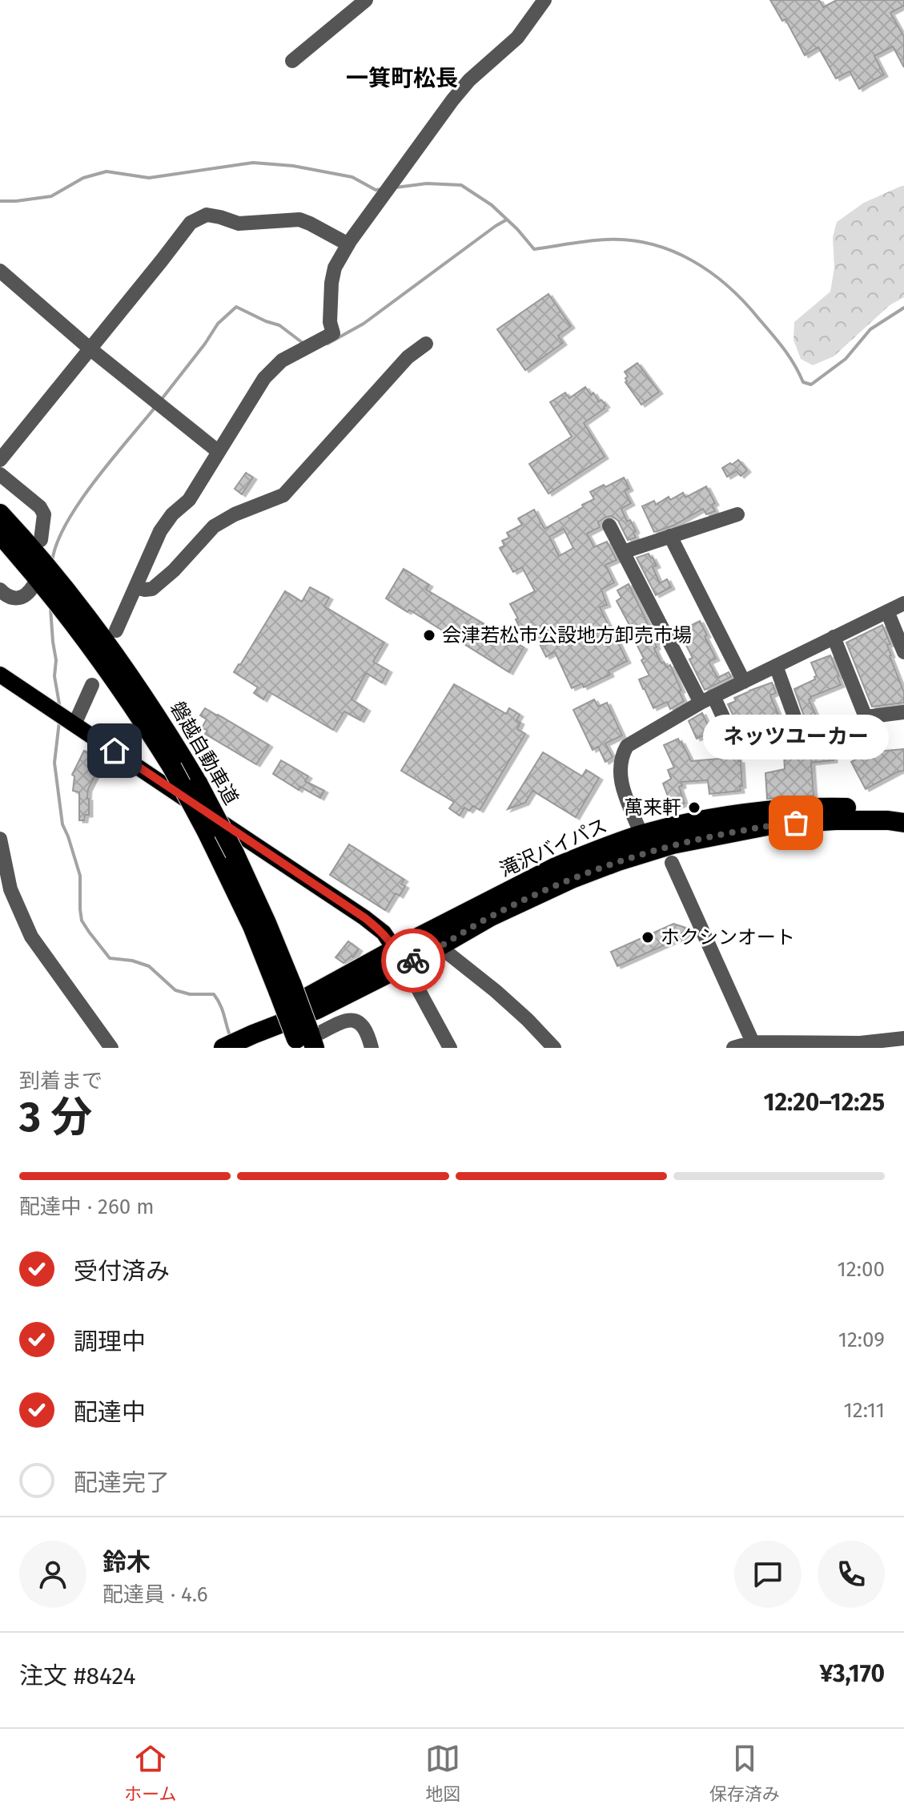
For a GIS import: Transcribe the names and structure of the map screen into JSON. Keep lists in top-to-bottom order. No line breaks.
{"streets":{"highway":["磐越自動車道","滝沢バイパス"]},"districts":["一箕町松長"],"places":["会津若松市公設地方卸売市場","萬来軒","ネッツユーカー","ホクシンオート"],"page":{"bubble":"ネッツユーカー","heading":["3 分","到着まで","12:20–12:25"],"panel":["鈴木","配達員 · 4.6","注文 #8424","¥3,170"],"bar":"配達中 · 260 m","list":[["受付済み","12:00"],["調理中","12:09"],["配達中","12:11"],"配達完了"],"tabs":["ホーム","地図","保存済み"]}}
